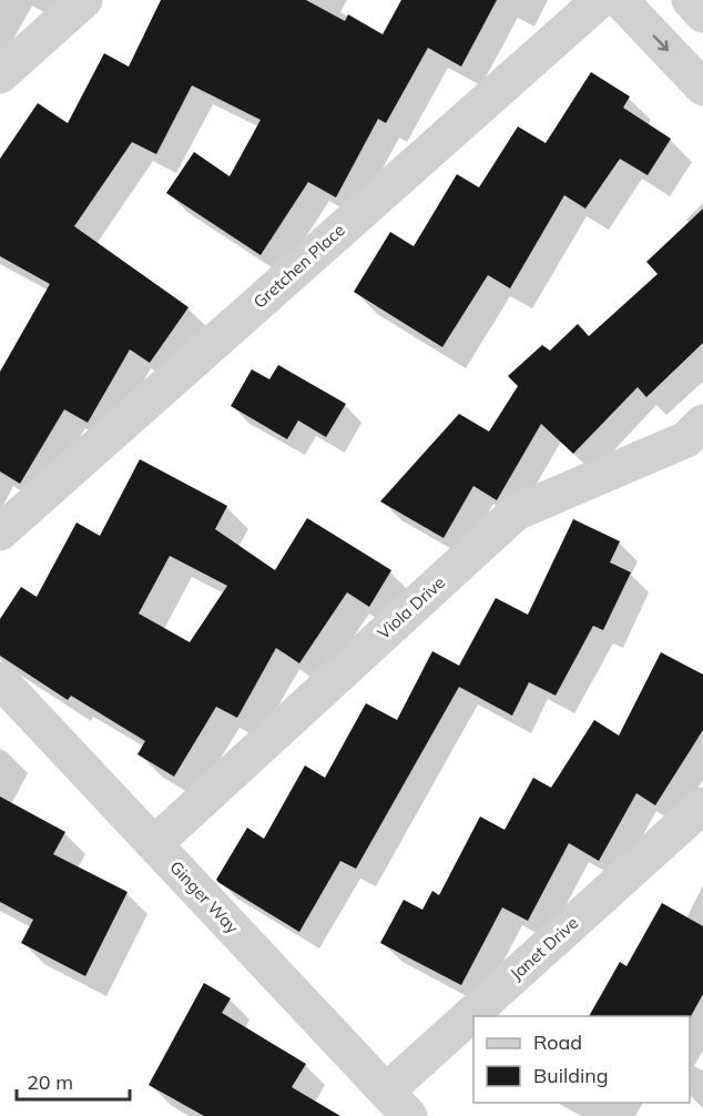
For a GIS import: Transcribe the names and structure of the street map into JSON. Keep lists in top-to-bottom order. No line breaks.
{"streets":{"street":["Gretchen Place","Viola Drive","Ginger Way","Janet Drive"]},"crossings":[["Viola Drive","Ginger Way"],["Ginger Way","Janet Drive"]],"legend":["Road","Building"],"scale_bar":"20 m"}
